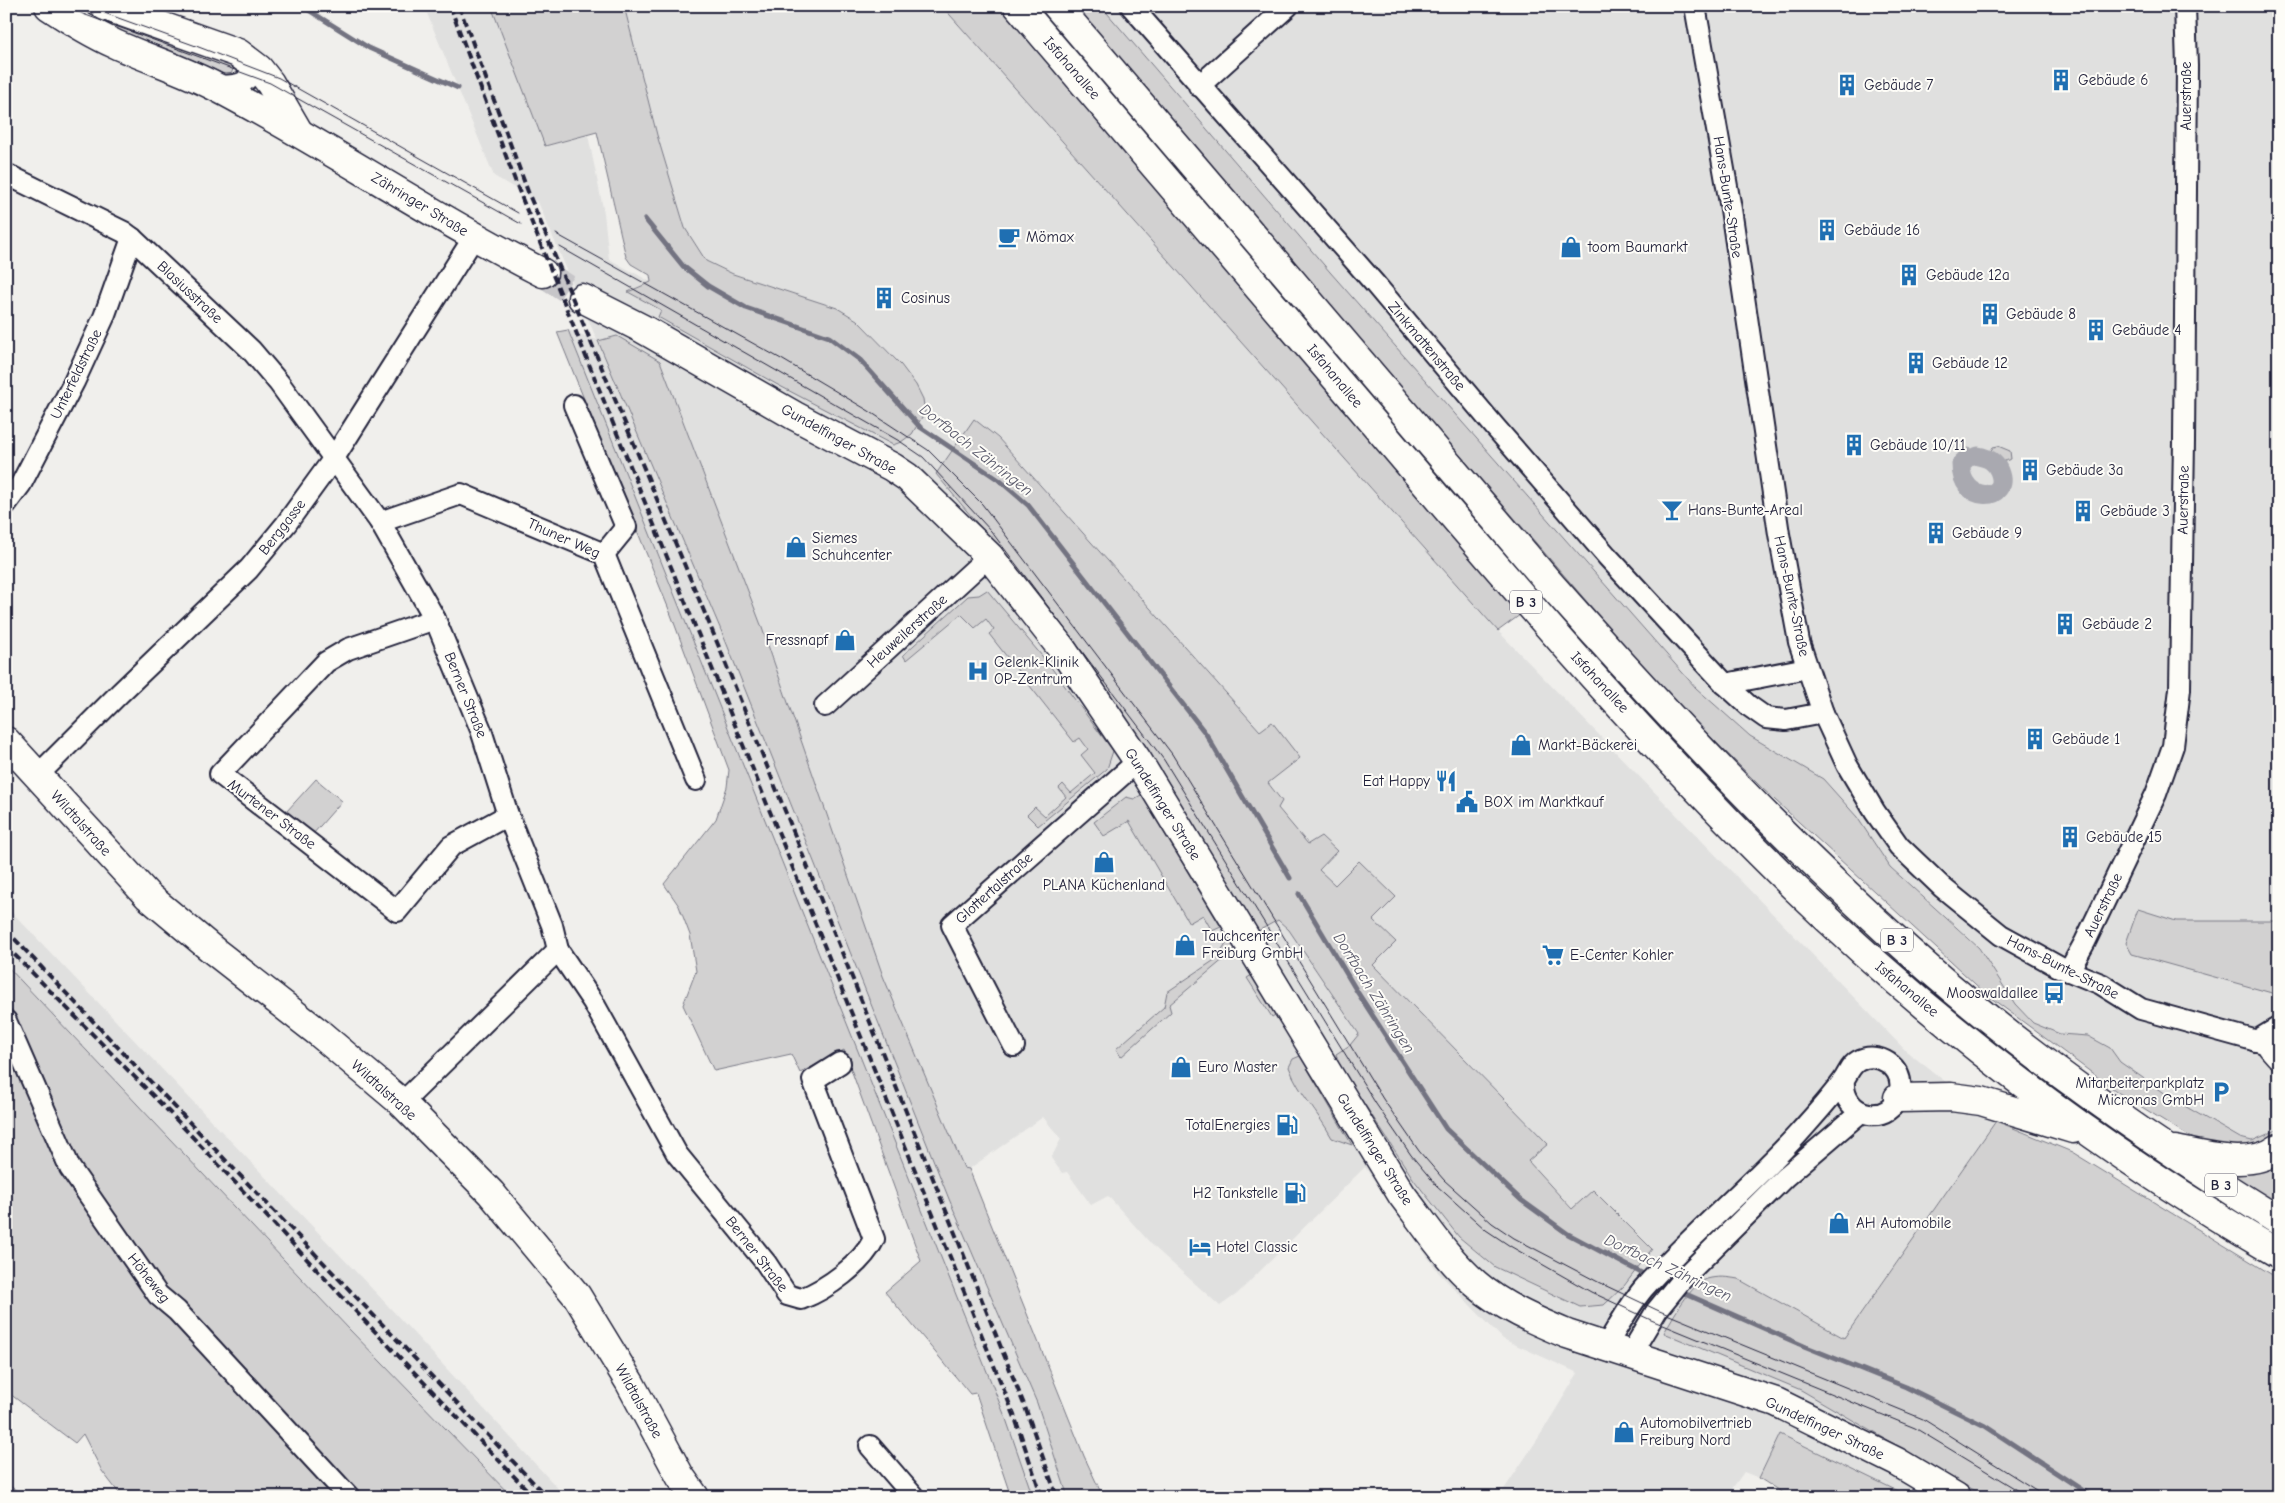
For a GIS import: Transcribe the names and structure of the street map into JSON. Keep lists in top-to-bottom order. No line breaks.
{"streets":{"main road":["Isfahanallee","Zähringer Straße","Gundelfinger Straße","B 3","Wildtalstraße"],"street":["Auerstraße","Hans-Bunte-Straße","Blasiusstraße","Zinkmattenstraße","Unterfeldstraße","Berggasse","Thuner Weg","Heuweilerstraße","Berner Straße","Murtener Straße","Glottertalstraße","Höheweg"]},"crossings":[["Auerstraße","Hans-Bunte-Straße"],["Hans-Bunte-Straße","Zinkmattenstraße"],["Zähringer Straße","Berggasse"],["Blasiusstraße","Unterfeldstraße"],["Blasiusstraße","Berggasse"],["Blasiusstraße","Berner Straße"],["Gundelfinger Straße","Heuweilerstraße"],["Gundelfinger Straße","Glottertalstraße"],["Berggasse","Berner Straße"],["Berggasse","Wildtalstraße"],["Thuner Weg","Berner Straße"],["Berner Straße","Murtener Straße"]],"water":["Dorfbach Zähringen"],"places":{"building":["Gebäude 6","Gebäude 7","Gebäude 16","Gebäude 12a","Cosinus","Gebäude 8","Gebäude 4","Gebäude 12","Gebäude 10/11","Gebäude 3a","Gebäude 3","Gebäude 9","Gebäude 2","Gebäude 1","Gebäude 15"],"cafe":["Mömax"],"shop":["toom Baumarkt","Siemes Schuhcenter","Fressnapf","Markt-Bäckerei","PLANA Küchenland","Tauchcenter Freiburg GmbH","Euro Master","AH Automobile","Automobilvertrieb Freiburg Nord"],"bar":["Hans-Bunte-Areal"],"hospital":["Gelenk-Klinik OP-Zentrum"],"restaurant":["Eat Happy"],"public building":["BOX im Marktkauf"],"supermarket":["E-Center Kohler"],"bus stop":["Mooswaldallee"],"parking":["Mitarbeiterparkplatz Micronas GmbH"],"fuel station":["TotalEnergies","H2 Tankstelle"],"hotel":["Hotel Classic"]}}
